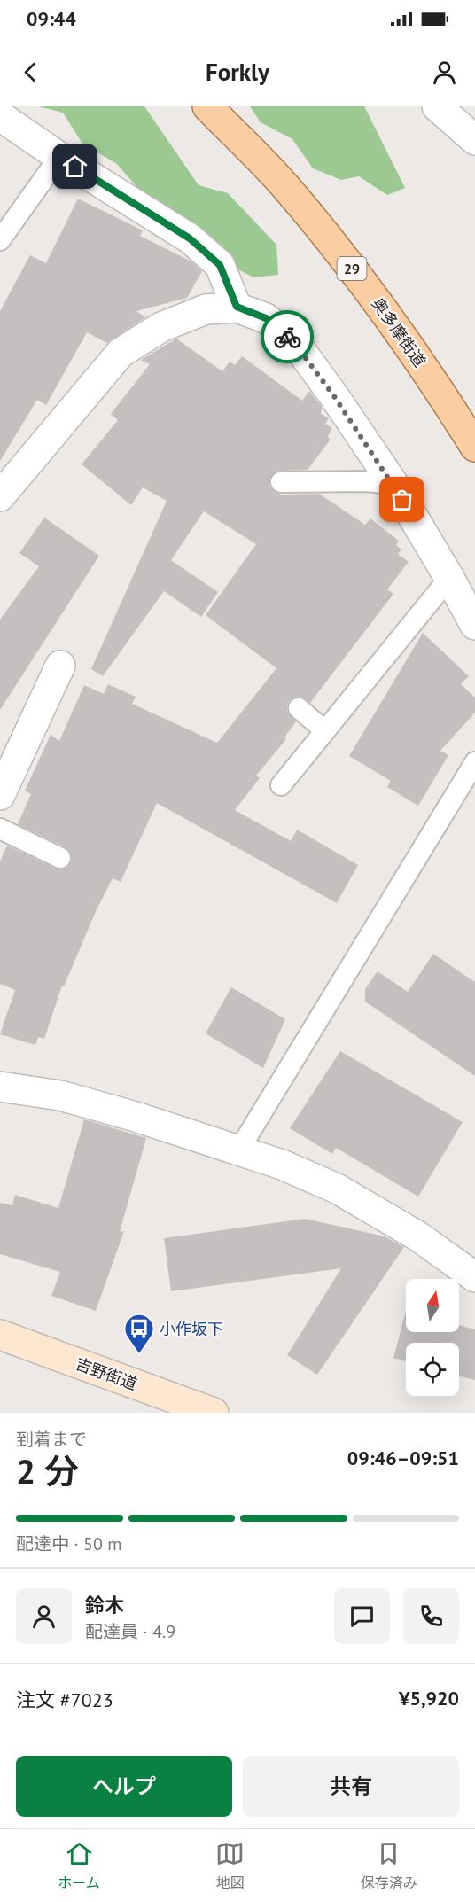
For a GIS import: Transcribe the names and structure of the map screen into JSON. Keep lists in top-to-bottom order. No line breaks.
{"streets":{"main road":["29","奥多摩街道","吉野街道"]},"places":{"bus stop":["小作坂下"]},"north":"top","page":{"status":"09:44","header":"Forkly","heading":["2 分","到着まで","09:46–09:51"],"panel":["鈴木","配達員 · 4.9","注文 #7023","¥5,920"],"bar":"配達中 · 50 m","buttons":["ヘルプ","共有"],"tabs":["ホーム","地図","保存済み"]}}
